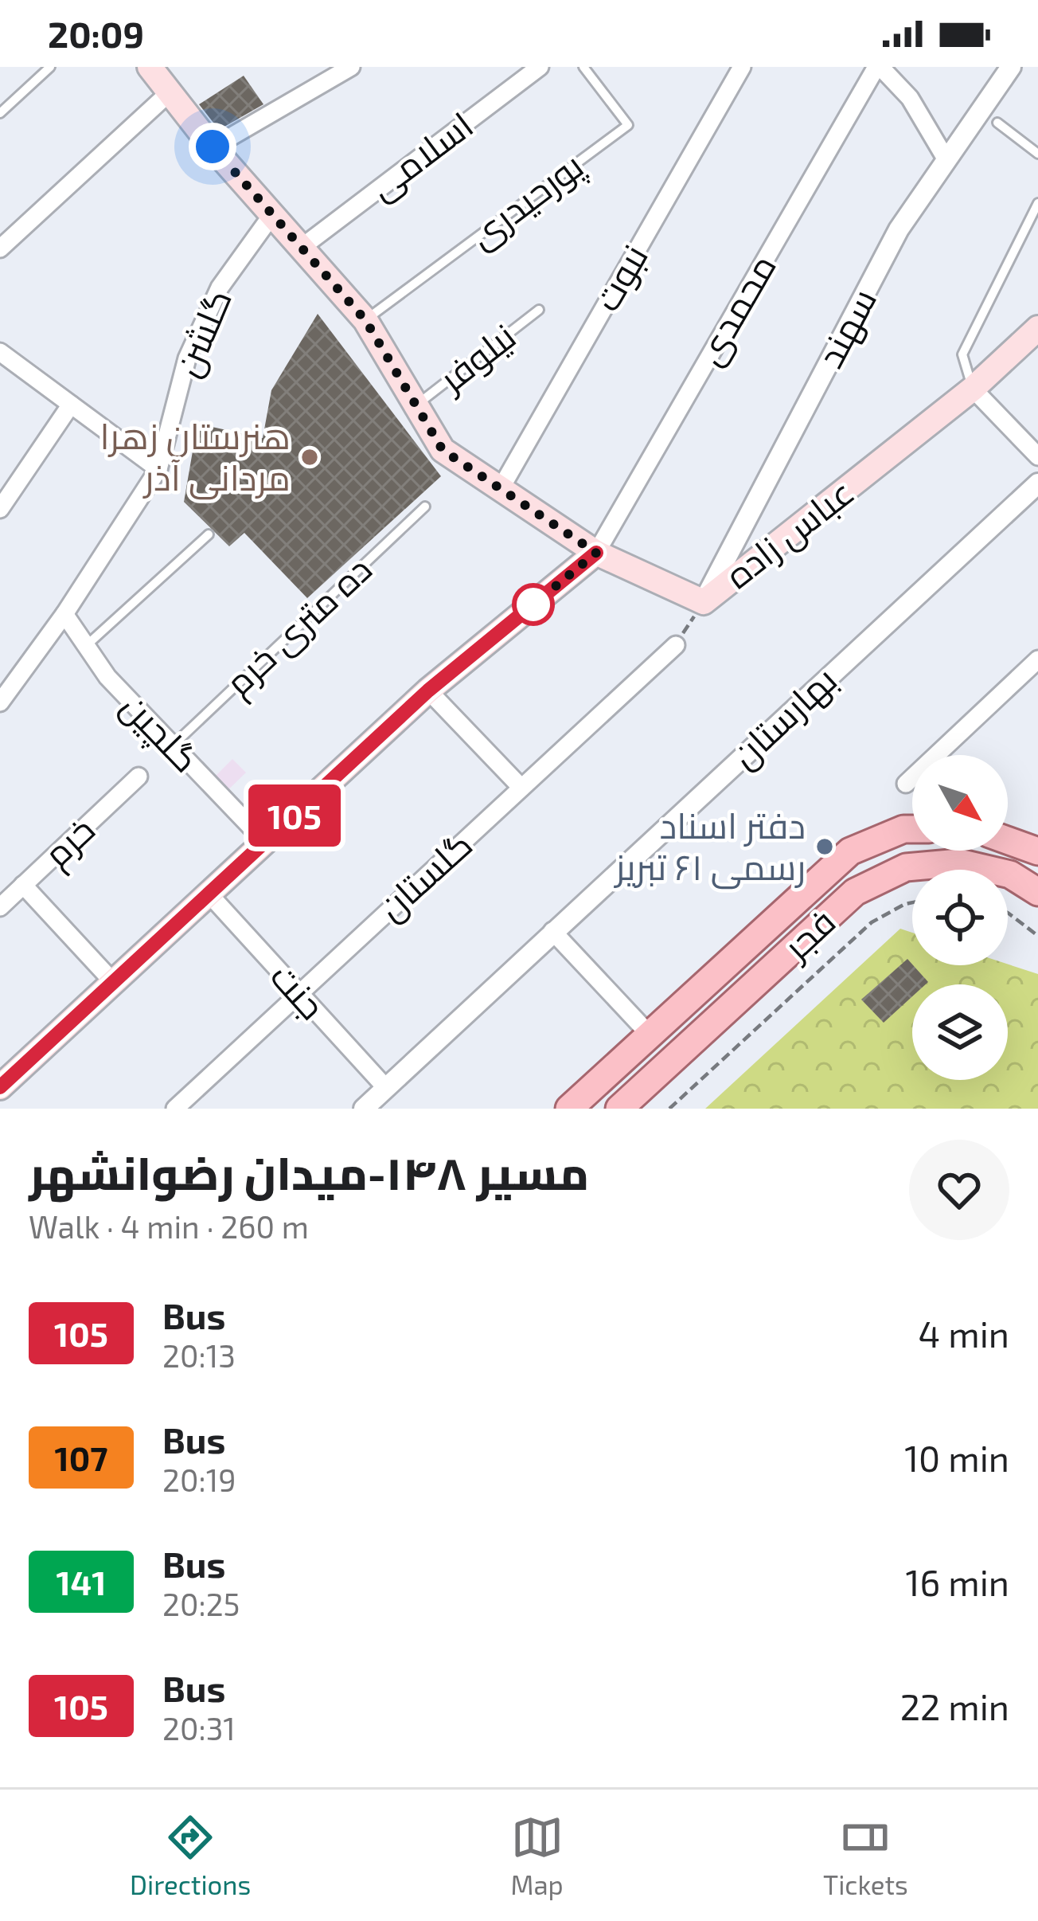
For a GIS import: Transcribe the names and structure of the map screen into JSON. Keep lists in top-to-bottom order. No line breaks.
{"streets":{"main road":["عباس زاده","فجر"],"street":["اسلامی","نبوت","محمدی","سهند","گلشن","بهارستان","گلچین","خرم","گلستان","جنت"],"lane":["پورحیدری","نیلوفر","ده متری خرم"]},"crossings":[["اسلامی","عباس زاده"],["پورحیدری","عباس زاده"],["نبوت","عباس زاده"],["محمدی","عباس زاده"],["سهند","عباس زاده"],["گلشن","عباس زاده"],["گلشن","گلچین"],["نیلوفر","عباس زاده"],["ده متری خرم","گلچین"],["بهارستان","جنت"],["گلستان","جنت"]],"places":["هنرستان زهرا مردانی آذر","دفتر اسناد رسمی ۶۱ تبریز"],"lines":["bus line 105"],"north":"bottom right","page":{"status":"20:09","on_map":"105","heading":["مسیر ۱۴۸-میدان رضوانشهر","Walk · 4 min · 260 m"],"list":[{"mark":"105","name":"Bus","note":"20:13","value":"4 min"},{"mark":"107","name":"Bus","note":"20:19","value":"10 min"},{"mark":"141","name":"Bus","note":"20:25","value":"16 min"},{"mark":"105","name":"Bus","note":"20:31","value":"22 min"}],"tabs":["Directions","Map","Tickets"]}}
